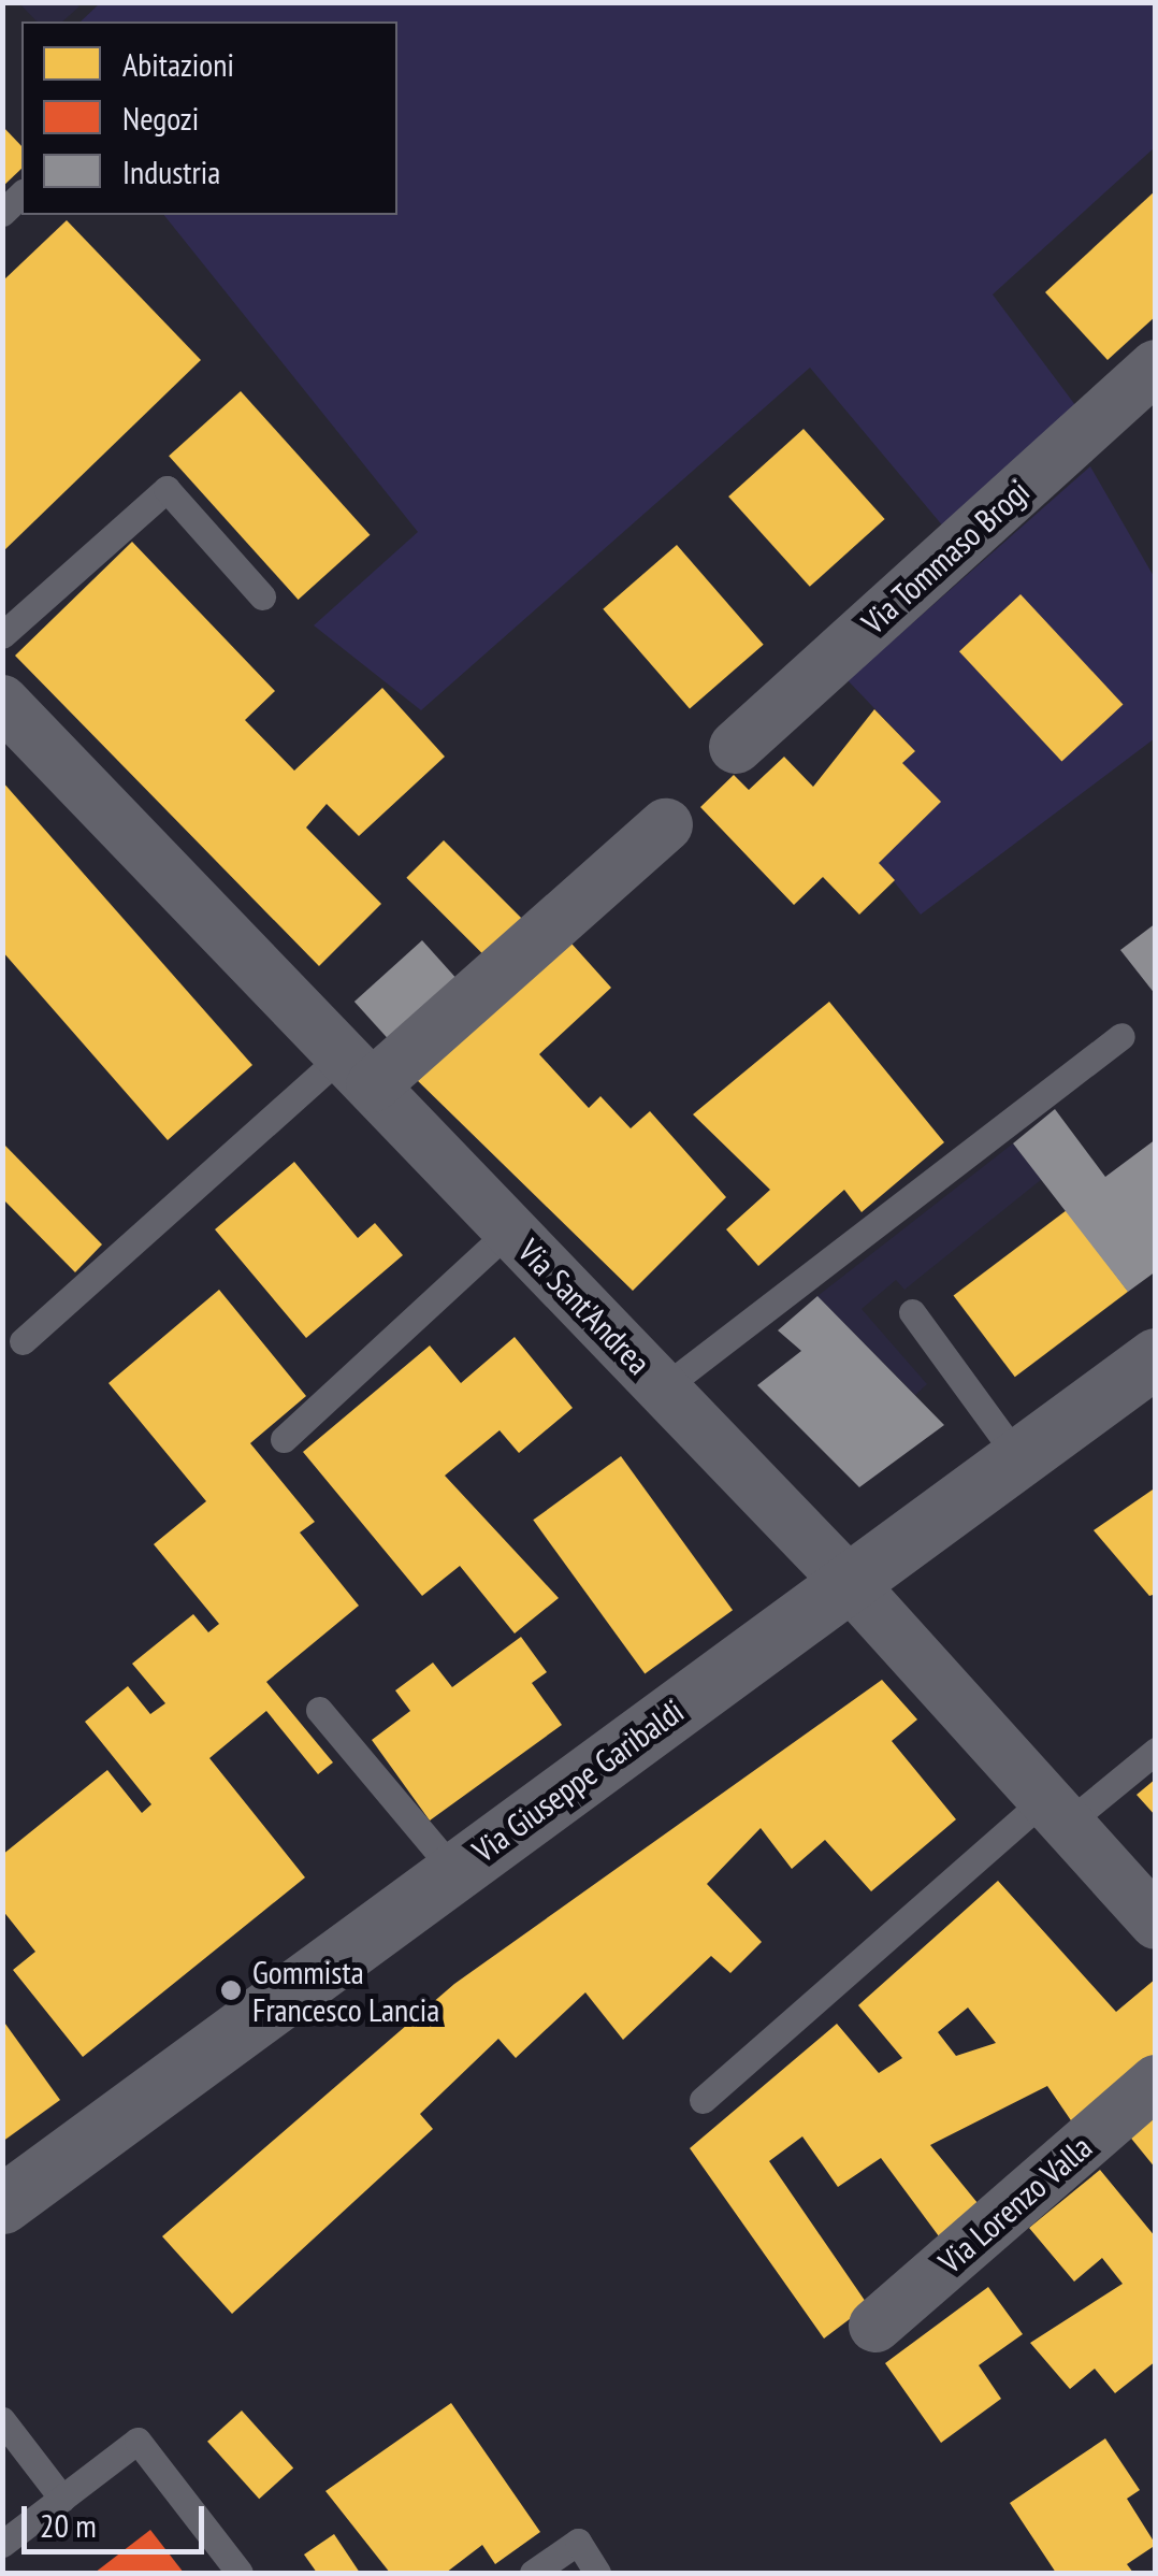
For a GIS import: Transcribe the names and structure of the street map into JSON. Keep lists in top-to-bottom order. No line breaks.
{"streets":{"street":["Via Tommaso Brogi","Via Sant'Andrea","Via Giuseppe Garibaldi","Via Lorenzo Valla"]},"crossings":[["Via Sant'Andrea","Via Giuseppe Garibaldi"]],"places":["Gommista Francesco Lancia"],"legend":["Abitazioni","Negozi","Industria"],"scale_bar":"20 m"}
